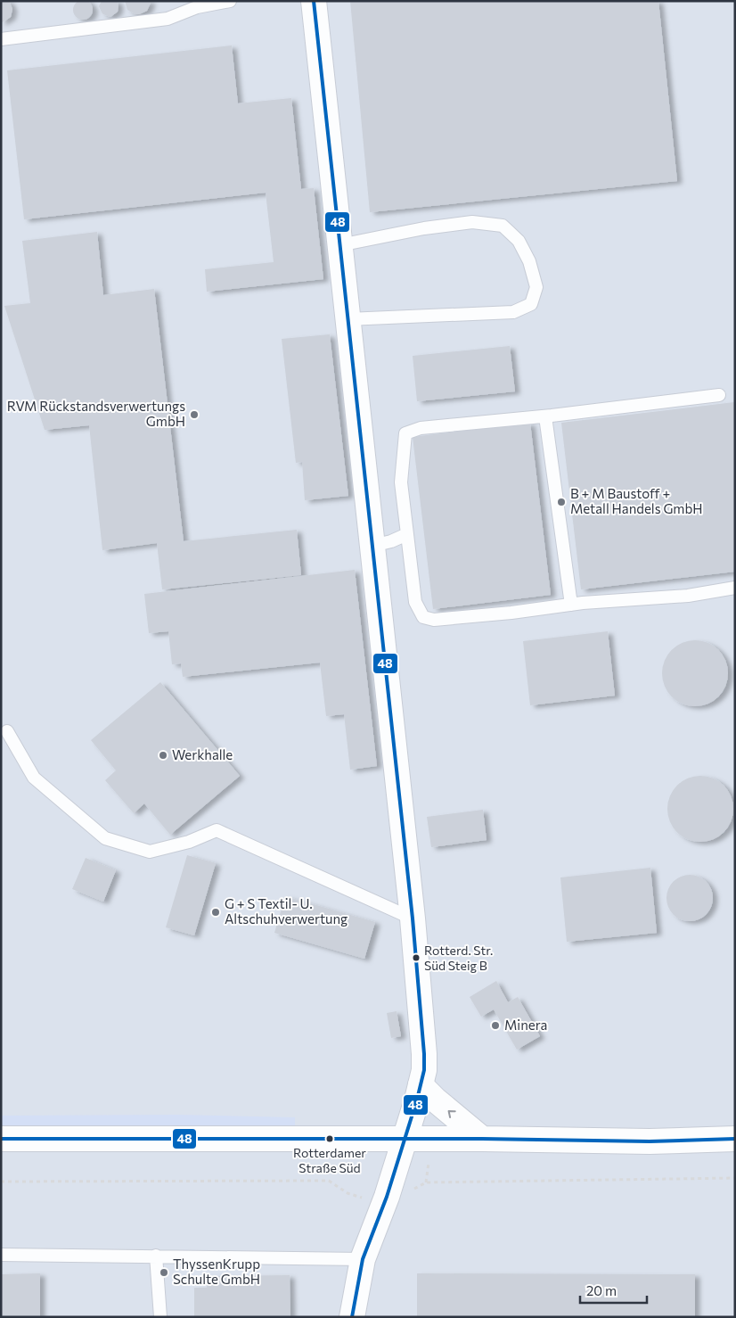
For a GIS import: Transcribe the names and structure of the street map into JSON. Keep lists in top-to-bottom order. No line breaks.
{"places":["RVM Rückstandsverwertungs GmbH","B + M Baustoff + Metall Handels GmbH","Werkhalle","G + S Textil- U. Altschuhverwertung","Rotterd. Str. Süd Steig B","Minera","Rotterdamer Straße Süd","ThyssenKrupp Schulte GmbH"],"lines":["transit line 48"],"scale_bar":"20 m"}
